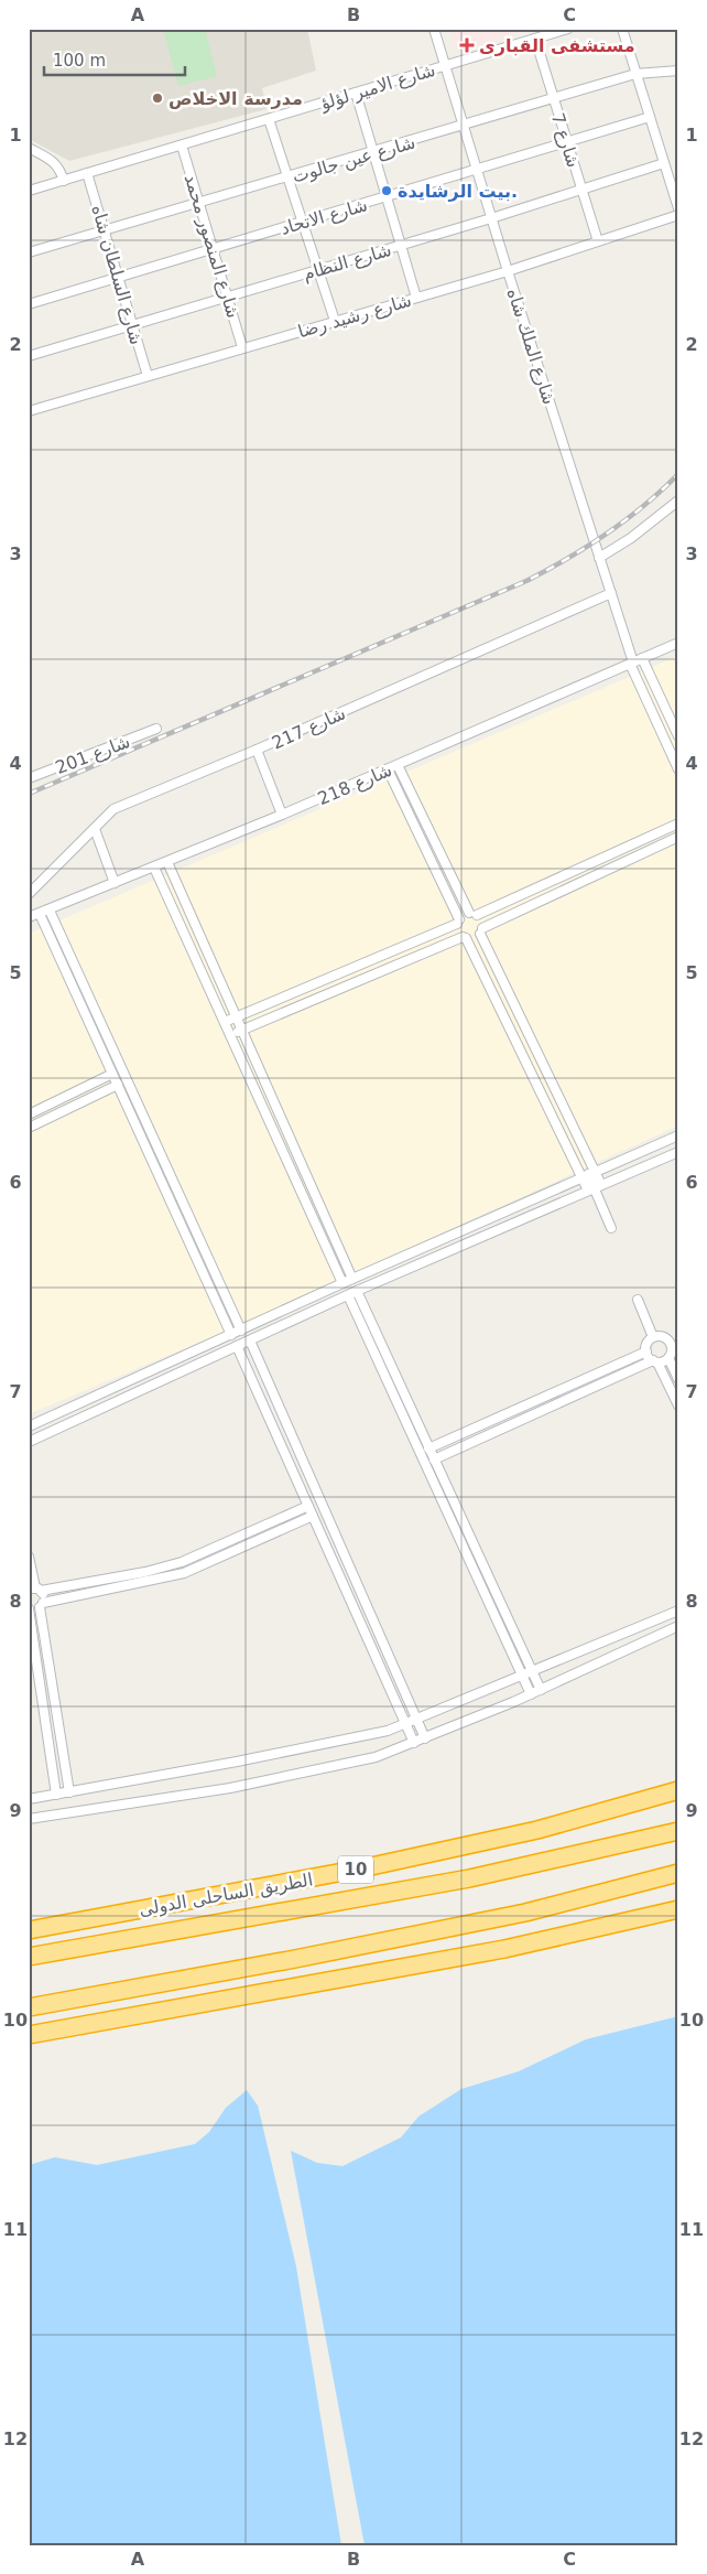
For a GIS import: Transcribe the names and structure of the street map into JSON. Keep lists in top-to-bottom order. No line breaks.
{"streets":{"highway":["10","الطريق الساحلى الدولى"],"street":["شارع الامير لؤلؤ","شارع 7","شارع عين جالوت","شارع الاتحاد","شارع المنصور محمد","شارع النظام","شارع السلطان شاه","شارع رشيد رضا","شارع الملك شاه","شارع 217","شارع 201","شارع 218"]},"crossings":[["شارع الامير لؤلؤ","شارع 7"],["شارع الامير لؤلؤ","شارع المنصور محمد"],["شارع الامير لؤلؤ","شارع السلطان شاه"],["شارع الامير لؤلؤ","شارع الملك شاه"],["شارع 7","شارع عين جالوت"],["شارع 7","شارع الاتحاد"],["شارع 7","شارع النظام"],["شارع 7","شارع رشيد رضا"],["شارع عين جالوت","شارع المنصور محمد"],["شارع عين جالوت","شارع السلطان شاه"],["شارع عين جالوت","شارع الملك شاه"],["شارع الاتحاد","شارع المنصور محمد"],["شارع الاتحاد","شارع السلطان شاه"],["شارع الاتحاد","شارع الملك شاه"],["شارع المنصور محمد","شارع النظام"],["شارع المنصور محمد","شارع رشيد رضا"],["شارع النظام","شارع السلطان شاه"],["شارع النظام","شارع الملك شاه"],["شارع السلطان شاه","شارع رشيد رضا"],["شارع رشيد رضا","شارع الملك شاه"],["شارع الملك شاه","شارع 217"],["شارع الملك شاه","شارع 218"]],"places":{"health":["مستشفى القبارى"],"other":["مدرسة الاخلاص","بيت الرشايدة."]},"scale_bar":"100 m","grid":{"columns":["A","B","C"],"rows":["1","2","3","4","5","6","7","8","9","10","11","12"]}}
